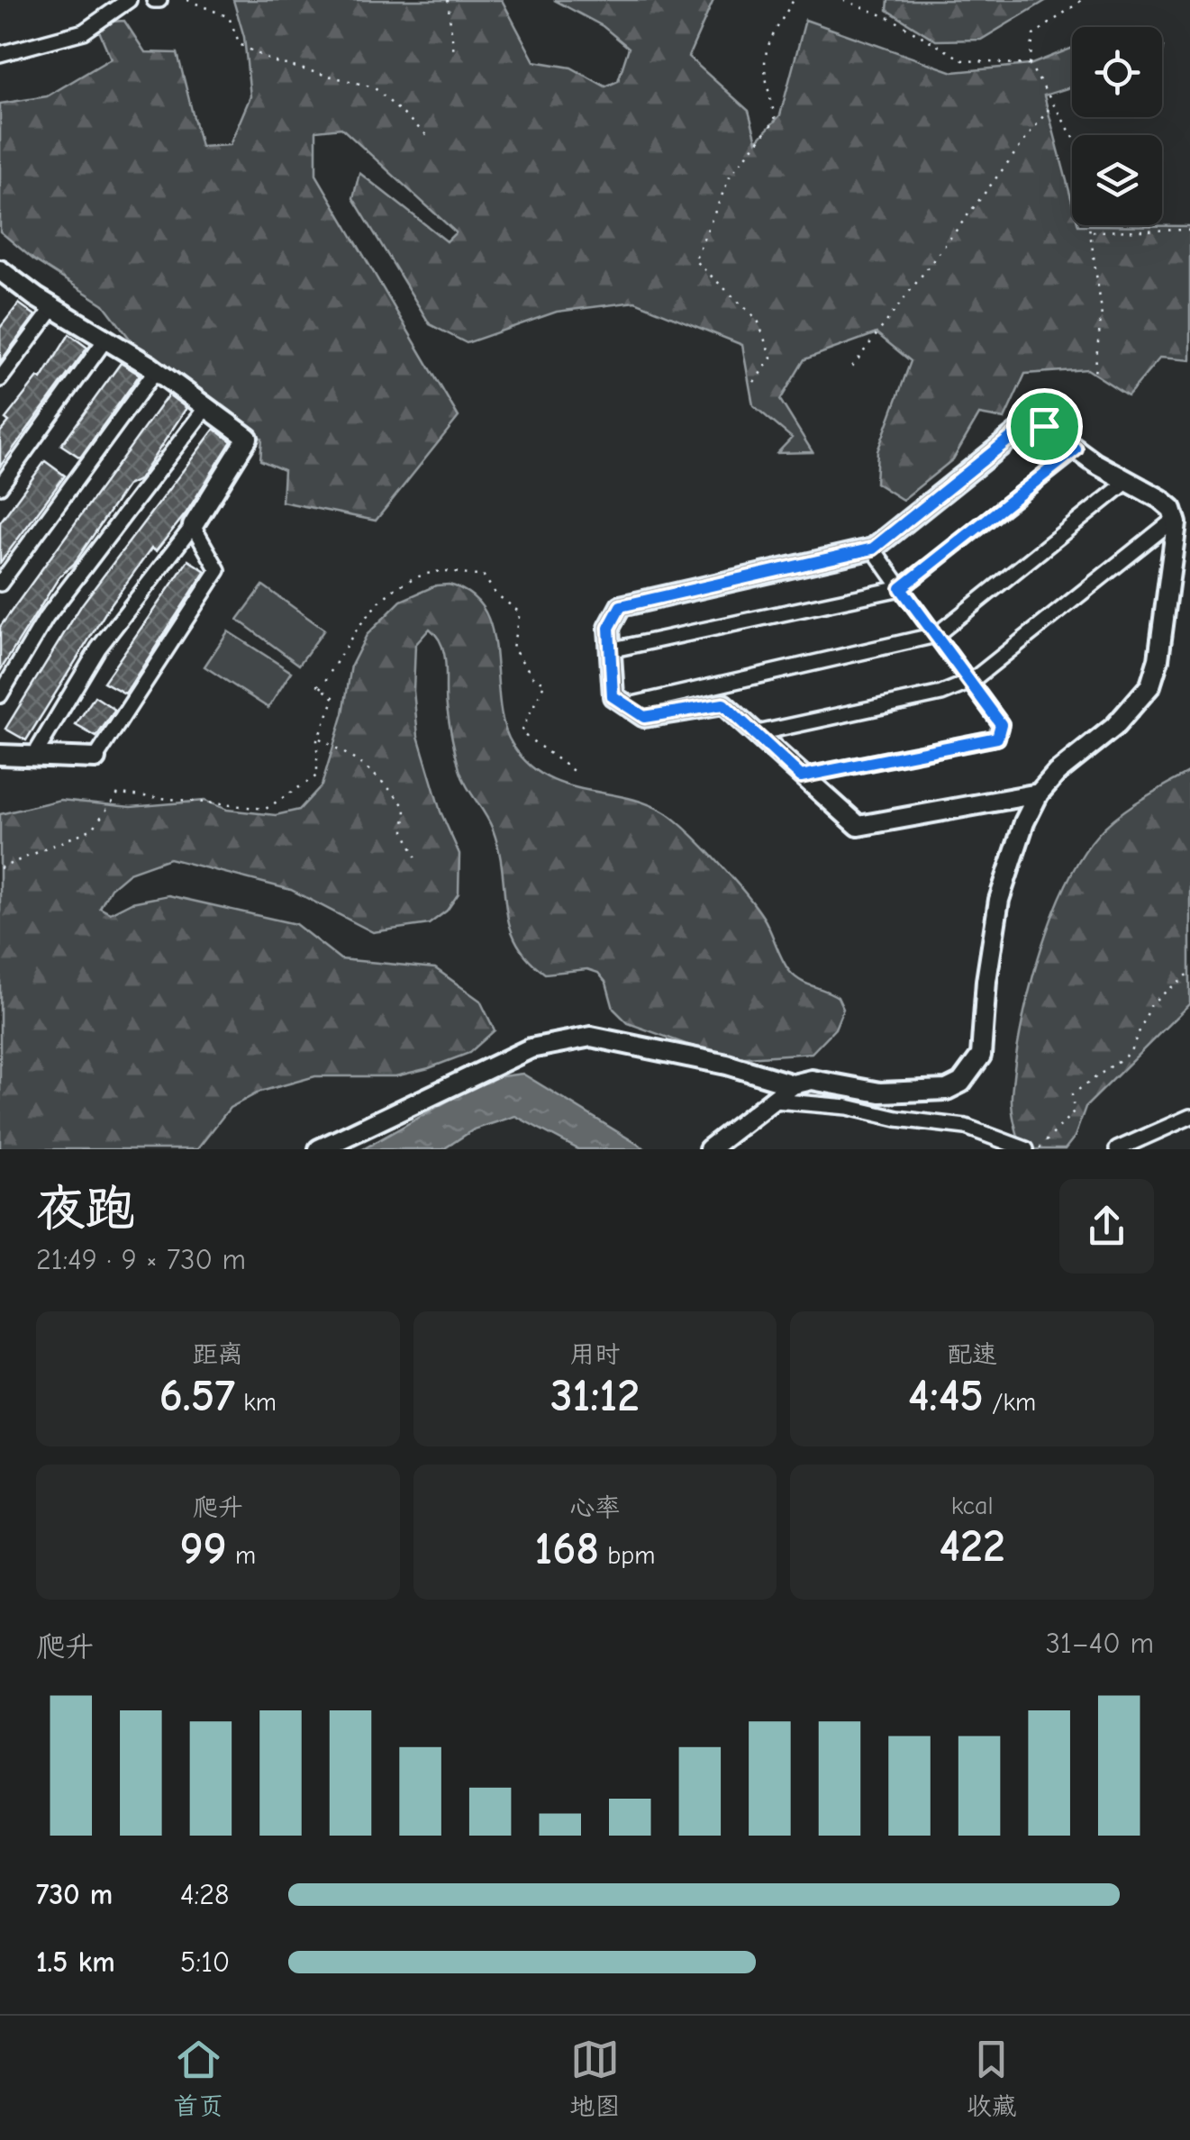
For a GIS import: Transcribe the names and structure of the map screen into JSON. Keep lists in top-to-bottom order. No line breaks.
{"page":{"heading":["夜跑","21:49 · 9 × 730 m"],"stats":[["距离","6.57 km"],["用时","31:12"],["配速","4:45 /km"],["爬升","99 m"],["心率","168 bpm"],["kcal","422"]],"chart":["爬升","31–40 m"],"list":[{"name":"730 m","note":"4:28"},{"name":"1.5 km","note":"5:10"}],"tabs":["首页","地图","收藏"]}}
